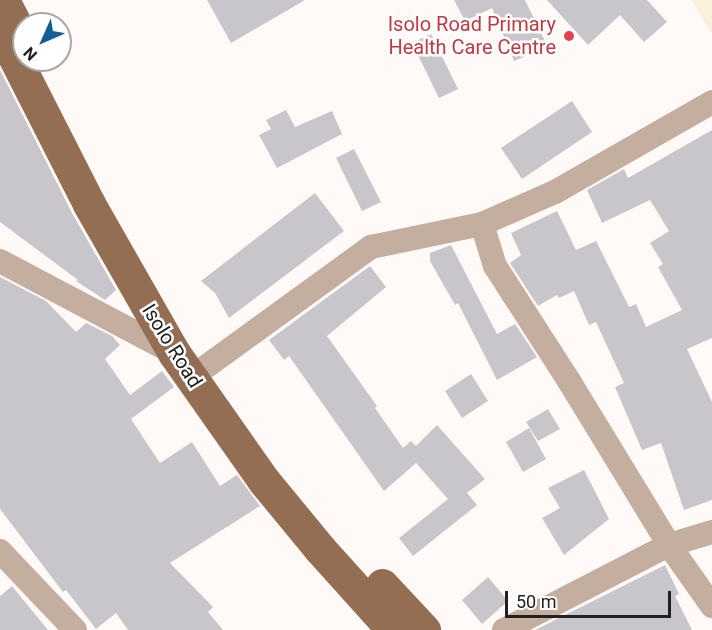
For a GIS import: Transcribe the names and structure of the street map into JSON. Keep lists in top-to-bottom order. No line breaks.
{"streets":{"main road":["Isolo Road"]},"places":["Isolo Road Primary Health Care Centre"],"scale_bar":"50 m","north":"bottom left"}
